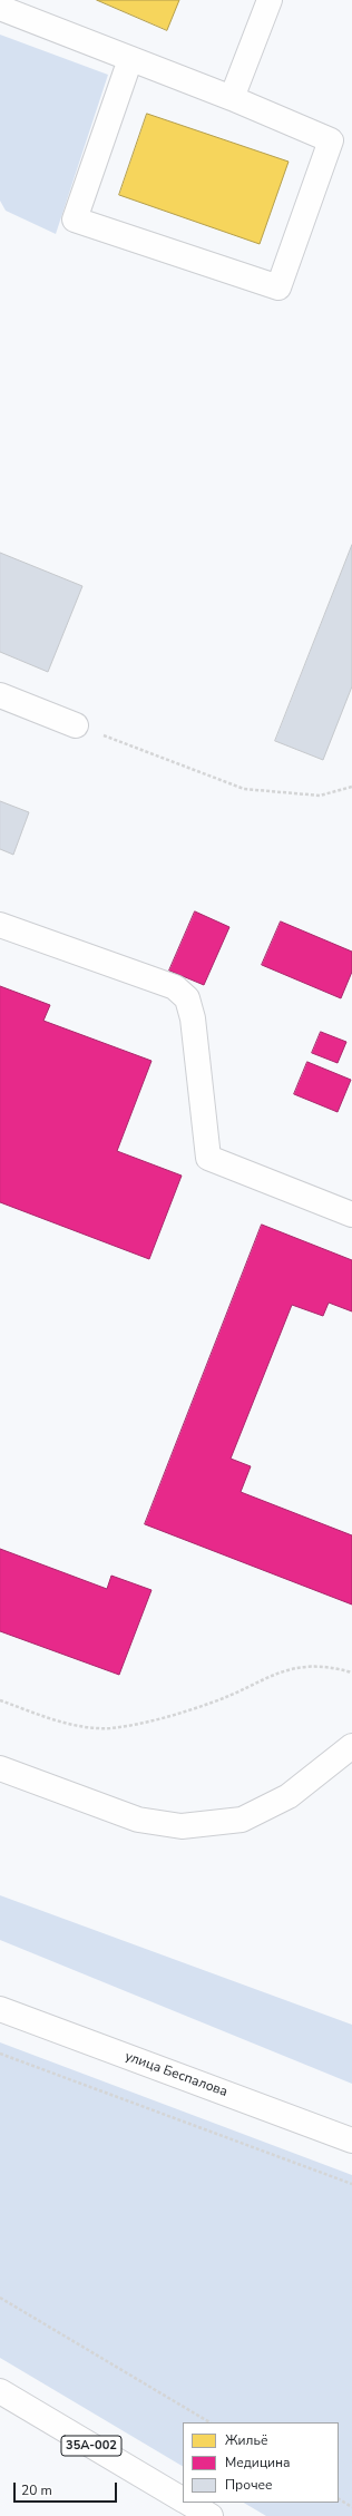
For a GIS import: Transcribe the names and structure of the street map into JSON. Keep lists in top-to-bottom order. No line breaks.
{"streets":{"main road":["улица Беспалова","35А-002"]},"legend":["Жильё","Медицина","Прочее"],"scale_bar":"20 m"}
